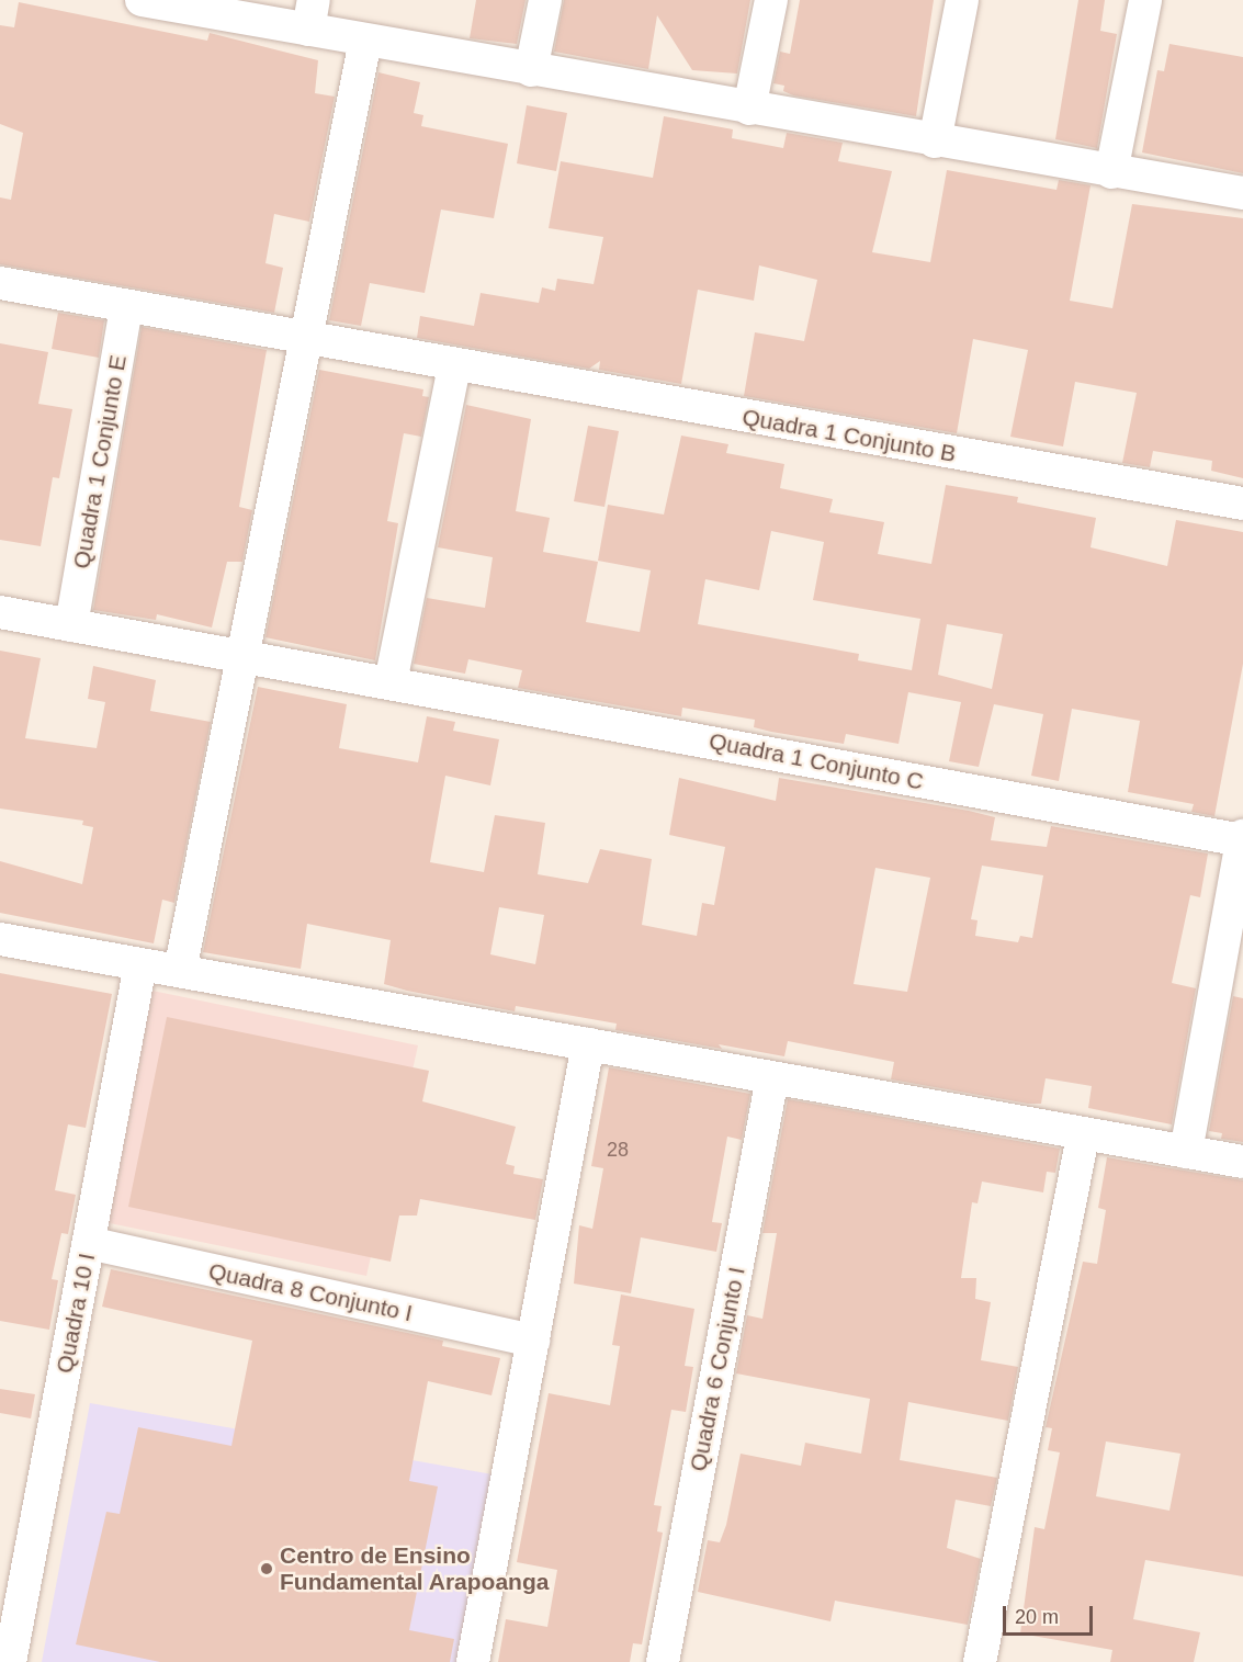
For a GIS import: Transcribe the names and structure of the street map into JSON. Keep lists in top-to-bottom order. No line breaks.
{"streets":{"street":["Quadra 1 Conjunto B","Quadra 1 Conjunto E","Quadra 1 Conjunto C","Quadra 8 Conjunto I","Quadra 10 I","Quadra 6 Conjunto I"]},"crossings":[["Quadra 8 Conjunto I","Quadra 10 I"]],"places":["Centro de Ensino Fundamental Arapoanga"],"house_numbers":["28"],"scale_bar":"20 m"}
